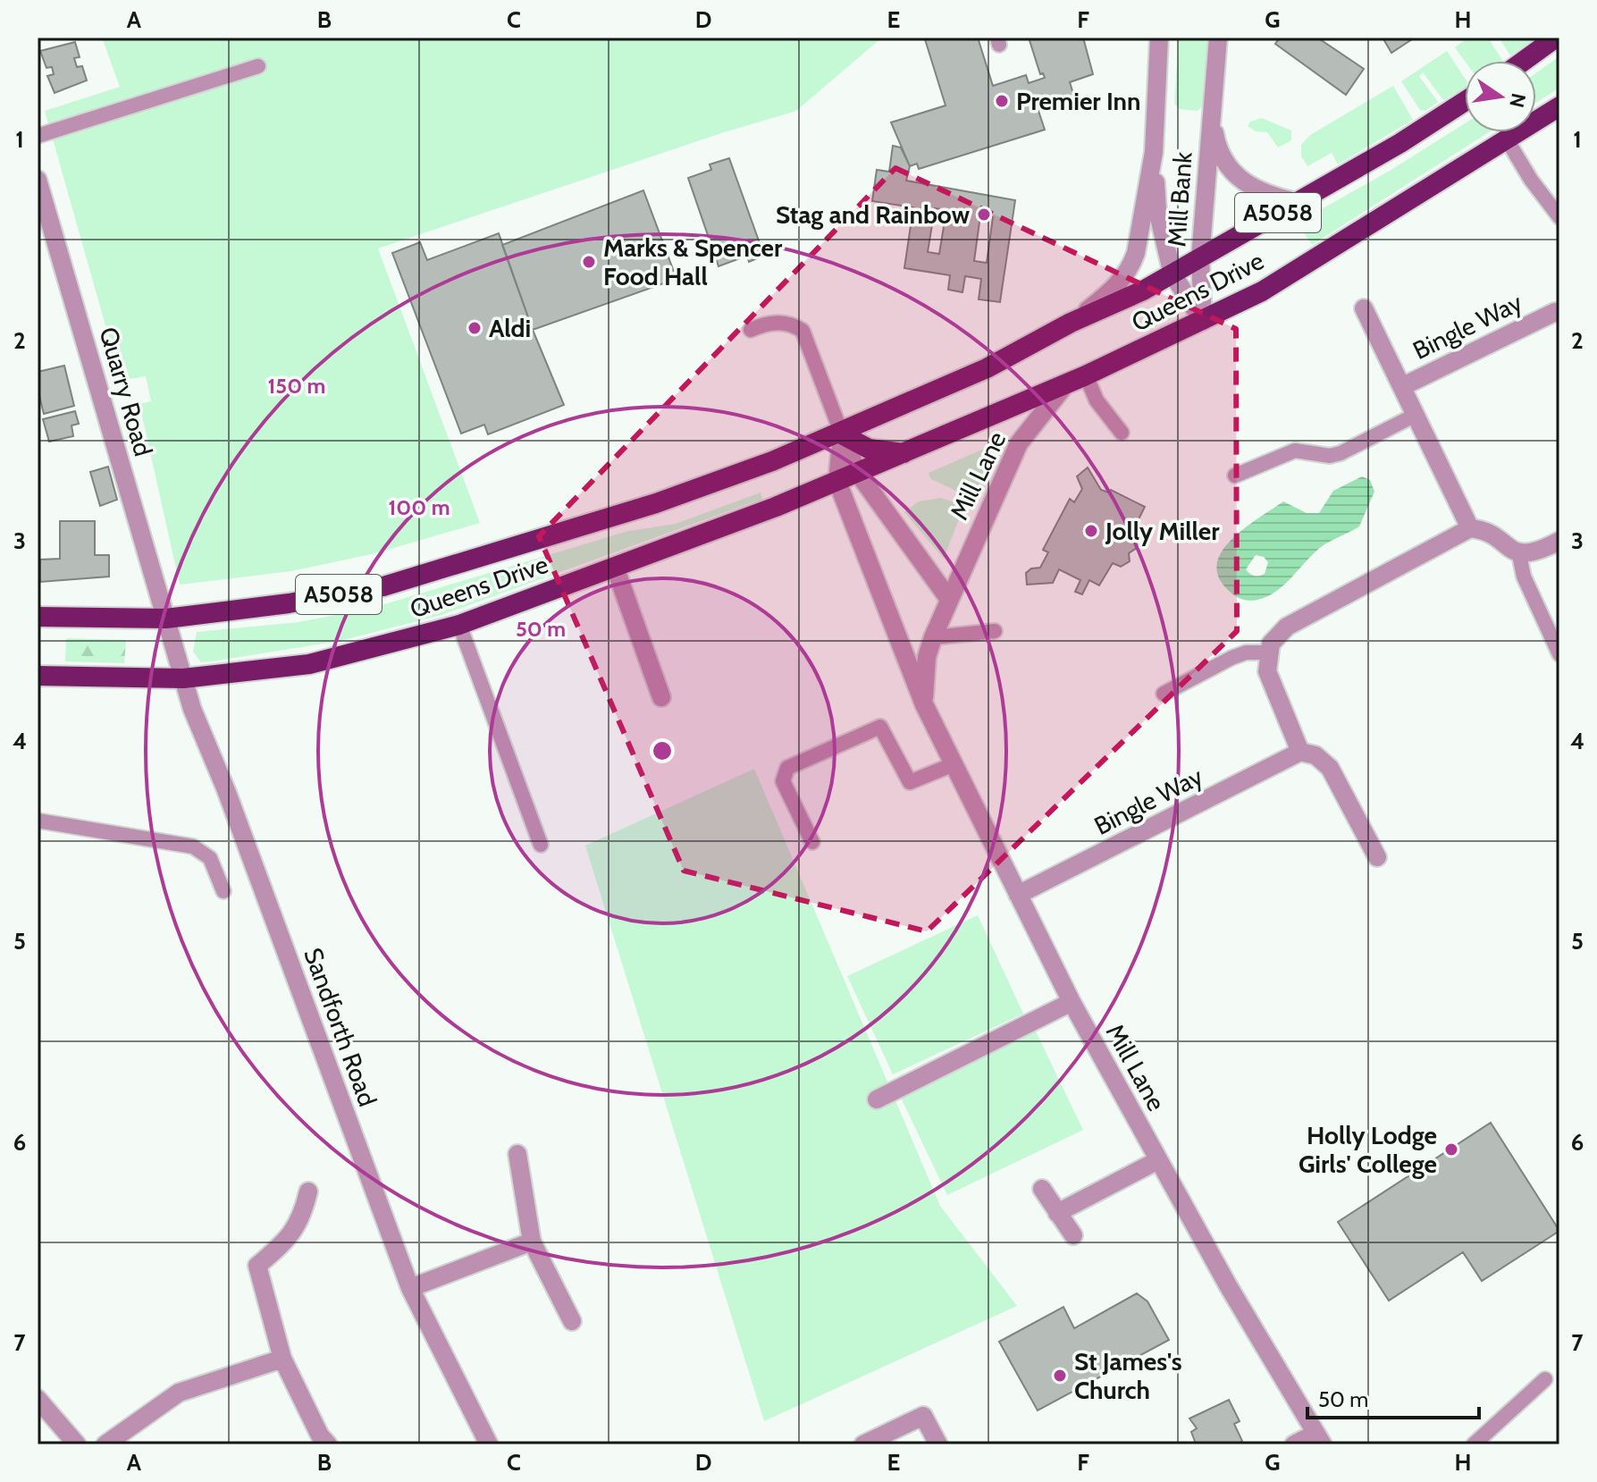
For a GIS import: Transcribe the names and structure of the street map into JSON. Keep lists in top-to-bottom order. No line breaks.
{"streets":{"highway":["A5058","Queens Drive"],"street":["Mill Bank","Bingle Way","Quarry Road","Mill Lane","Sandforth Road"]},"crossings":[["Mill Bank","Queens Drive"],["Queens Drive","Quarry Road"],["Queens Drive","Mill Lane"],["Queens Drive","Sandforth Road"],["Bingle Way","Mill Lane"],["Quarry Road","Sandforth Road"]],"places":["Premier Inn","Stag and Rainbow","Marks & Spencer Food Hall","Aldi","Jolly Miller","Holly Lodge Girls' College","St James's Church"],"scale_bar":"50 m","north":"right","grid":{"columns":["A","B","C","D","E","F","G","H"],"rows":["1","2","3","4","5","6","7"]},"rings":["150 m","100 m","50 m"]}
